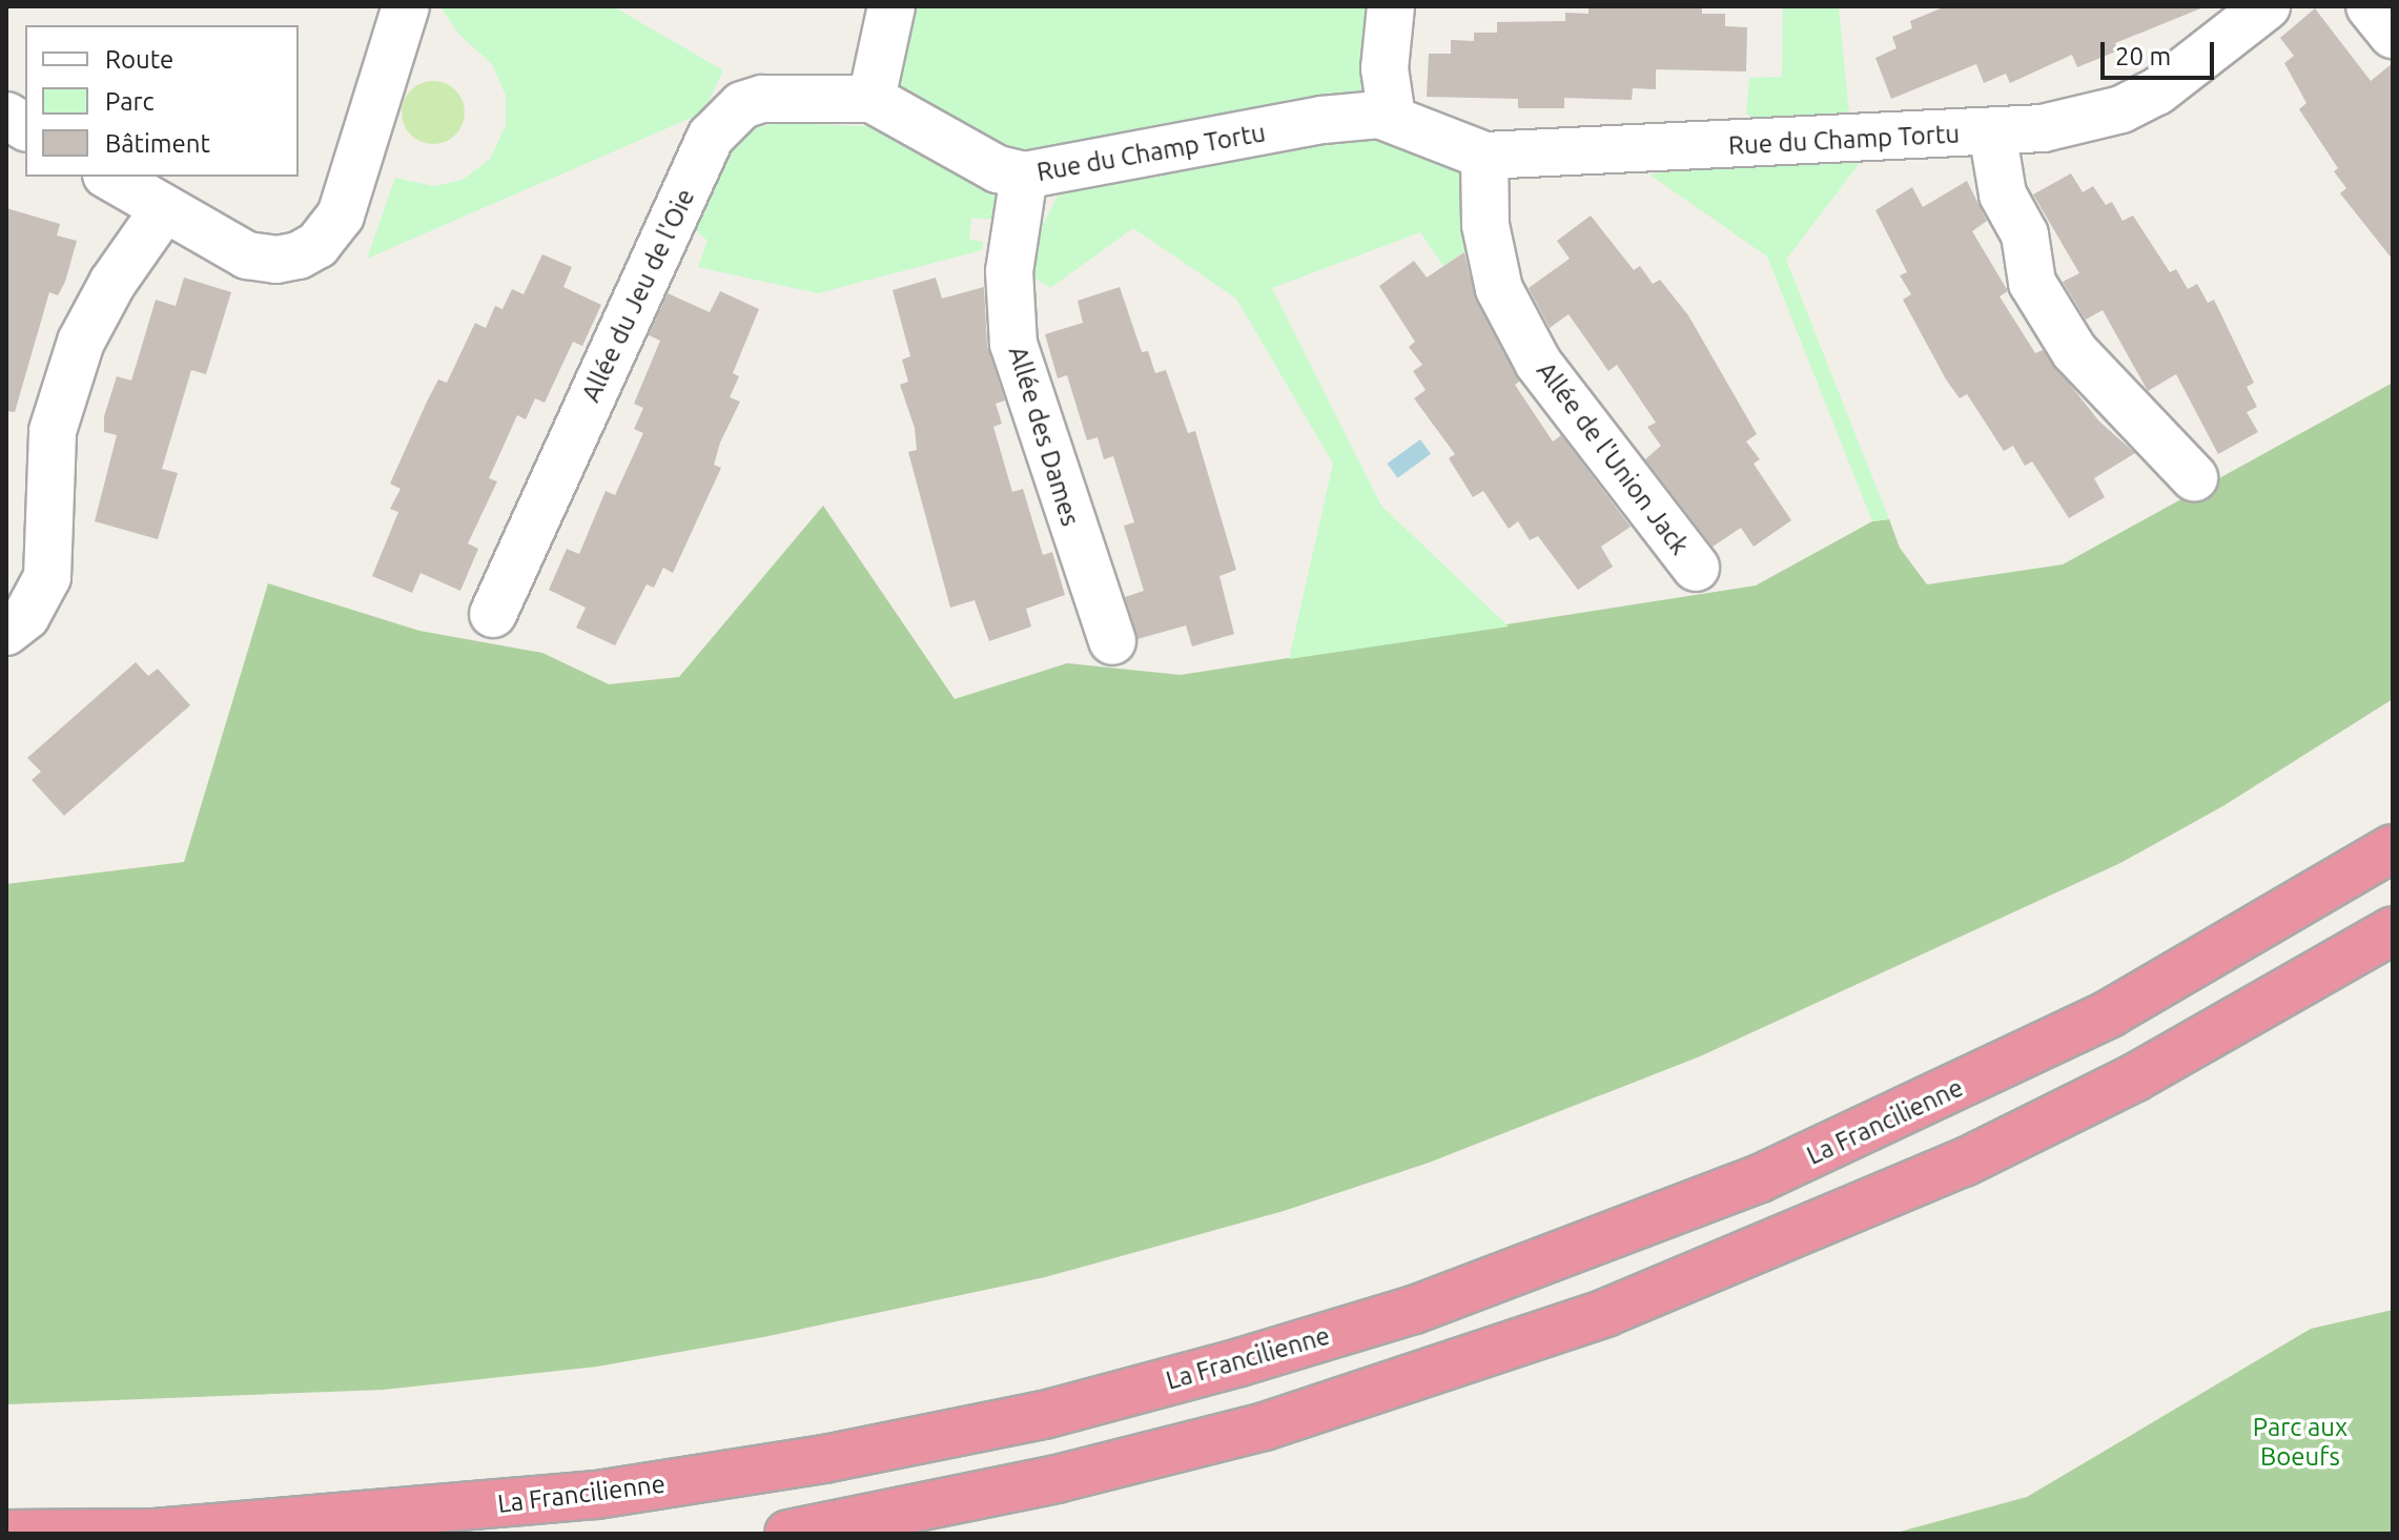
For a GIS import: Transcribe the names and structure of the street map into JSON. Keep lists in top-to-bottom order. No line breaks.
{"streets":{"highway":["La Francilienne"],"street":["Rue du Champ Tortu","Allée du Jeu de l'Oie","Allée des Dames","Allée de l'Union Jack"]},"crossings":[["Rue du Champ Tortu","Allée du Jeu de l'Oie"],["Rue du Champ Tortu","Allée des Dames"],["Rue du Champ Tortu","Allée de l'Union Jack"]],"parks":["Parc aux Boeufs"],"legend":["Route","Parc","Bâtiment"],"scale_bar":"20 m"}
